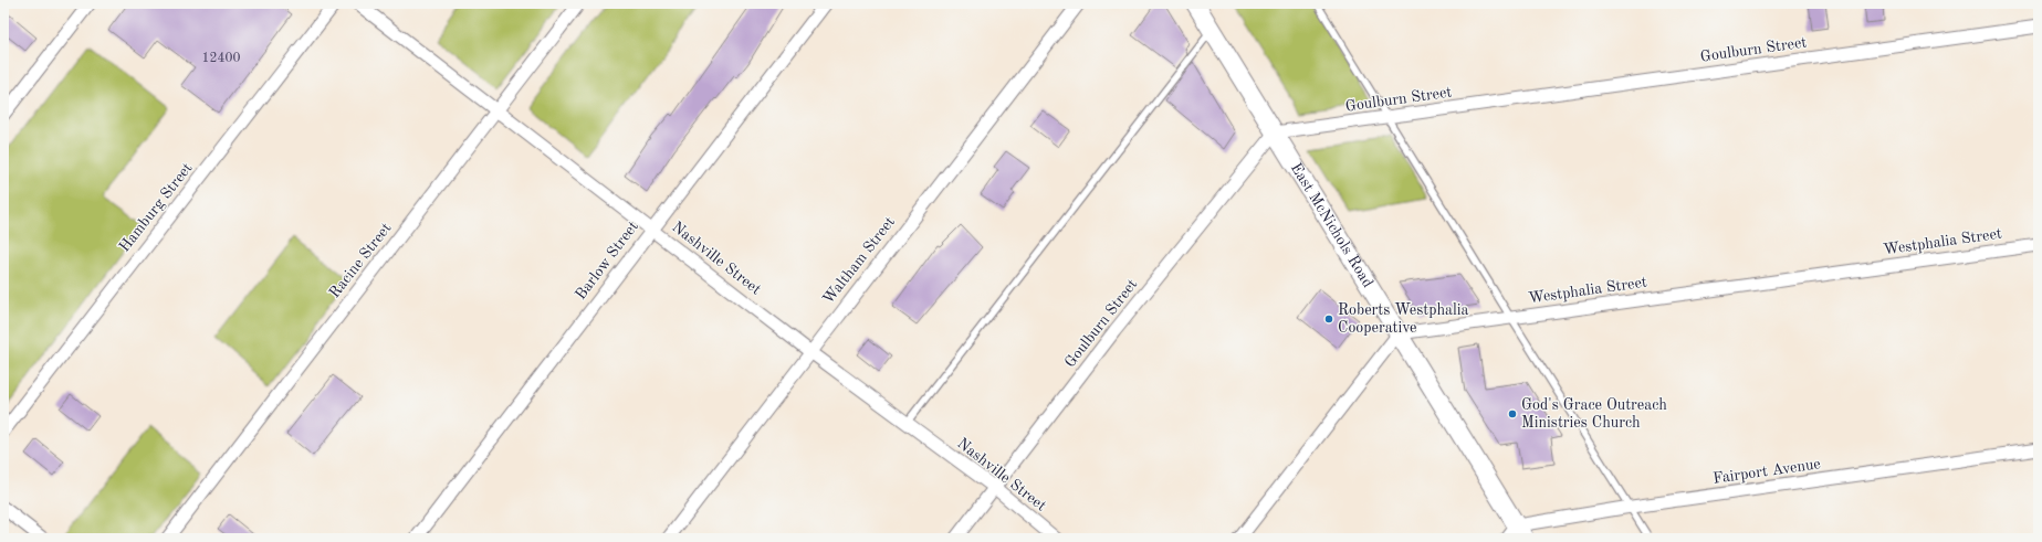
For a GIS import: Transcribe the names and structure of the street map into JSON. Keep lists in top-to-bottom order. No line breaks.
{"streets":{"street":["Goulburn Street","Hamburg Street","East McNichols Road","Westphalia Street","Nashville Street","Racine Street","Barlow Street","Waltham Street","Fairport Avenue"]},"crossings":[["Goulburn Street","East McNichols Road"],["Goulburn Street","Nashville Street"],["East McNichols Road","Westphalia Street"],["East McNichols Road","Fairport Avenue"],["Nashville Street","Racine Street"],["Nashville Street","Barlow Street"],["Nashville Street","Waltham Street"]],"places":["Roberts Westphalia Cooperative","God's Grace Outreach Ministries Church"],"house_numbers":["12400"]}
